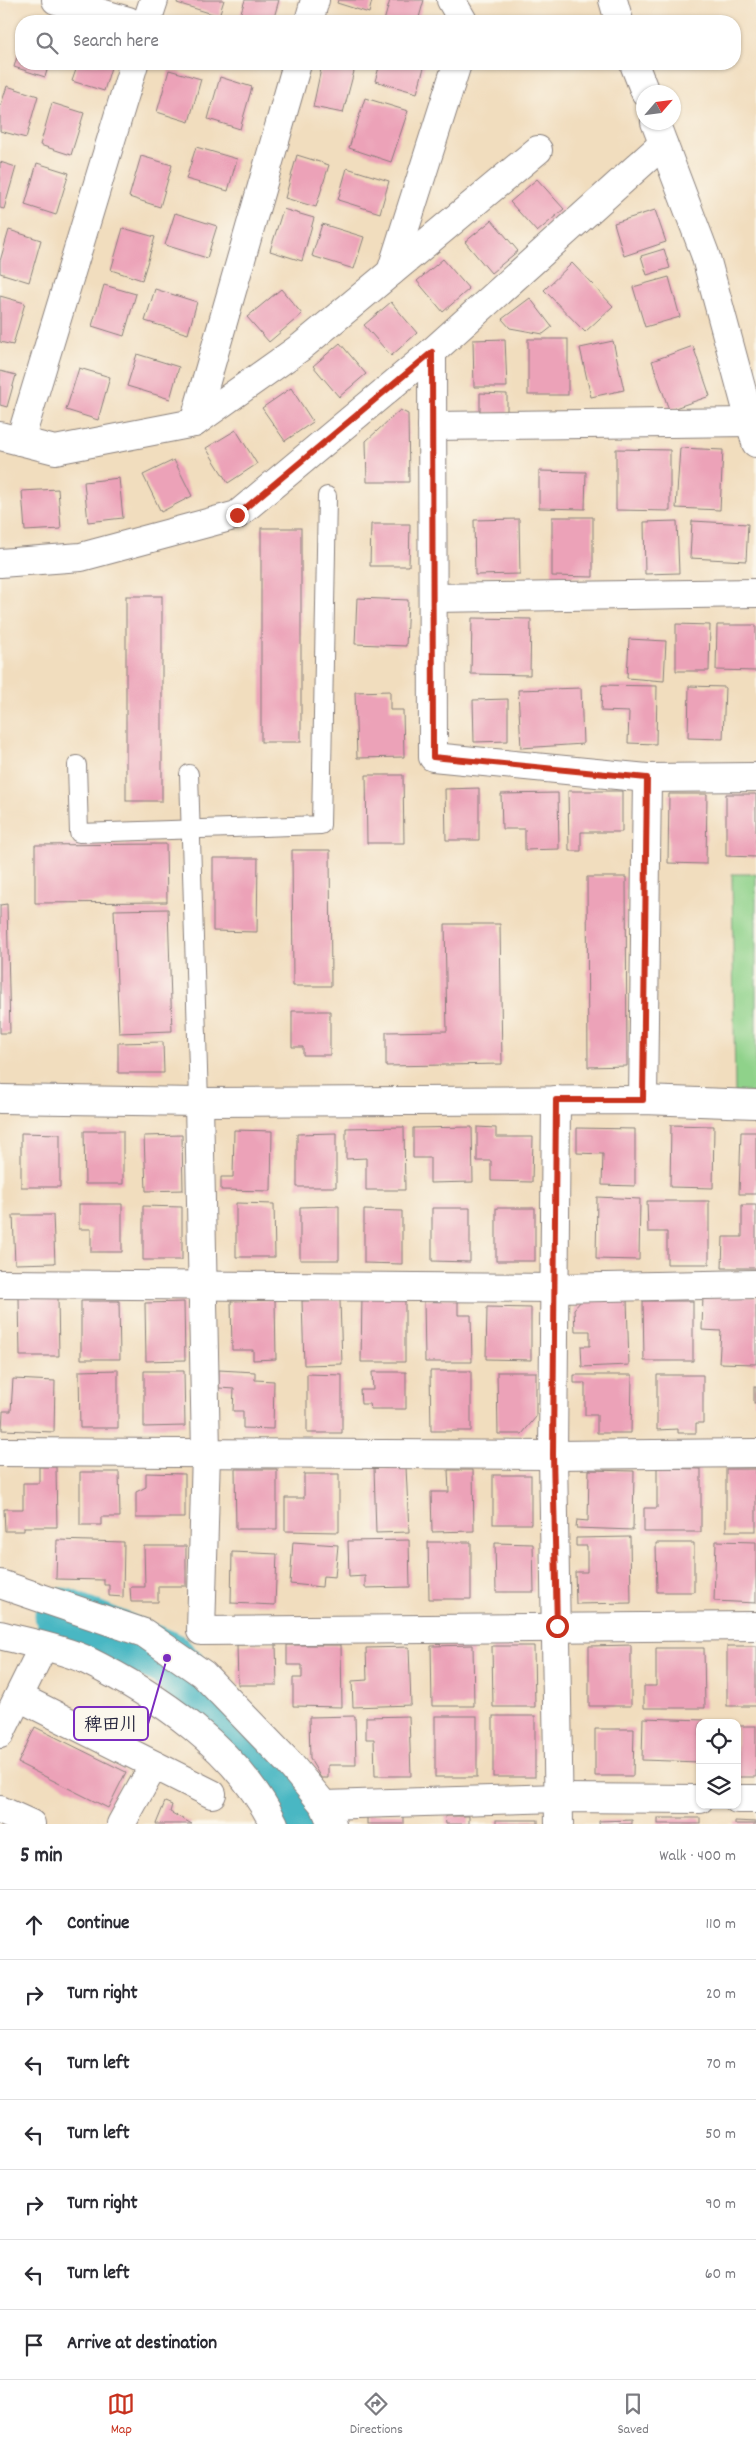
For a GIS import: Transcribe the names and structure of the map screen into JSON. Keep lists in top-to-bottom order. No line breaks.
{"places":["稗田川"],"north":"top right","page":{"search":"Search here","heading":["5 min","Walk · 400 m"],"list":[["Continue","110 m"],["Turn right","20 m"],["Turn left","70 m"],["Turn left","50 m"],["Turn right","90 m"],["Turn left","60 m"],"Arrive at destination"],"nav":["Map","Directions","Saved"]}}
